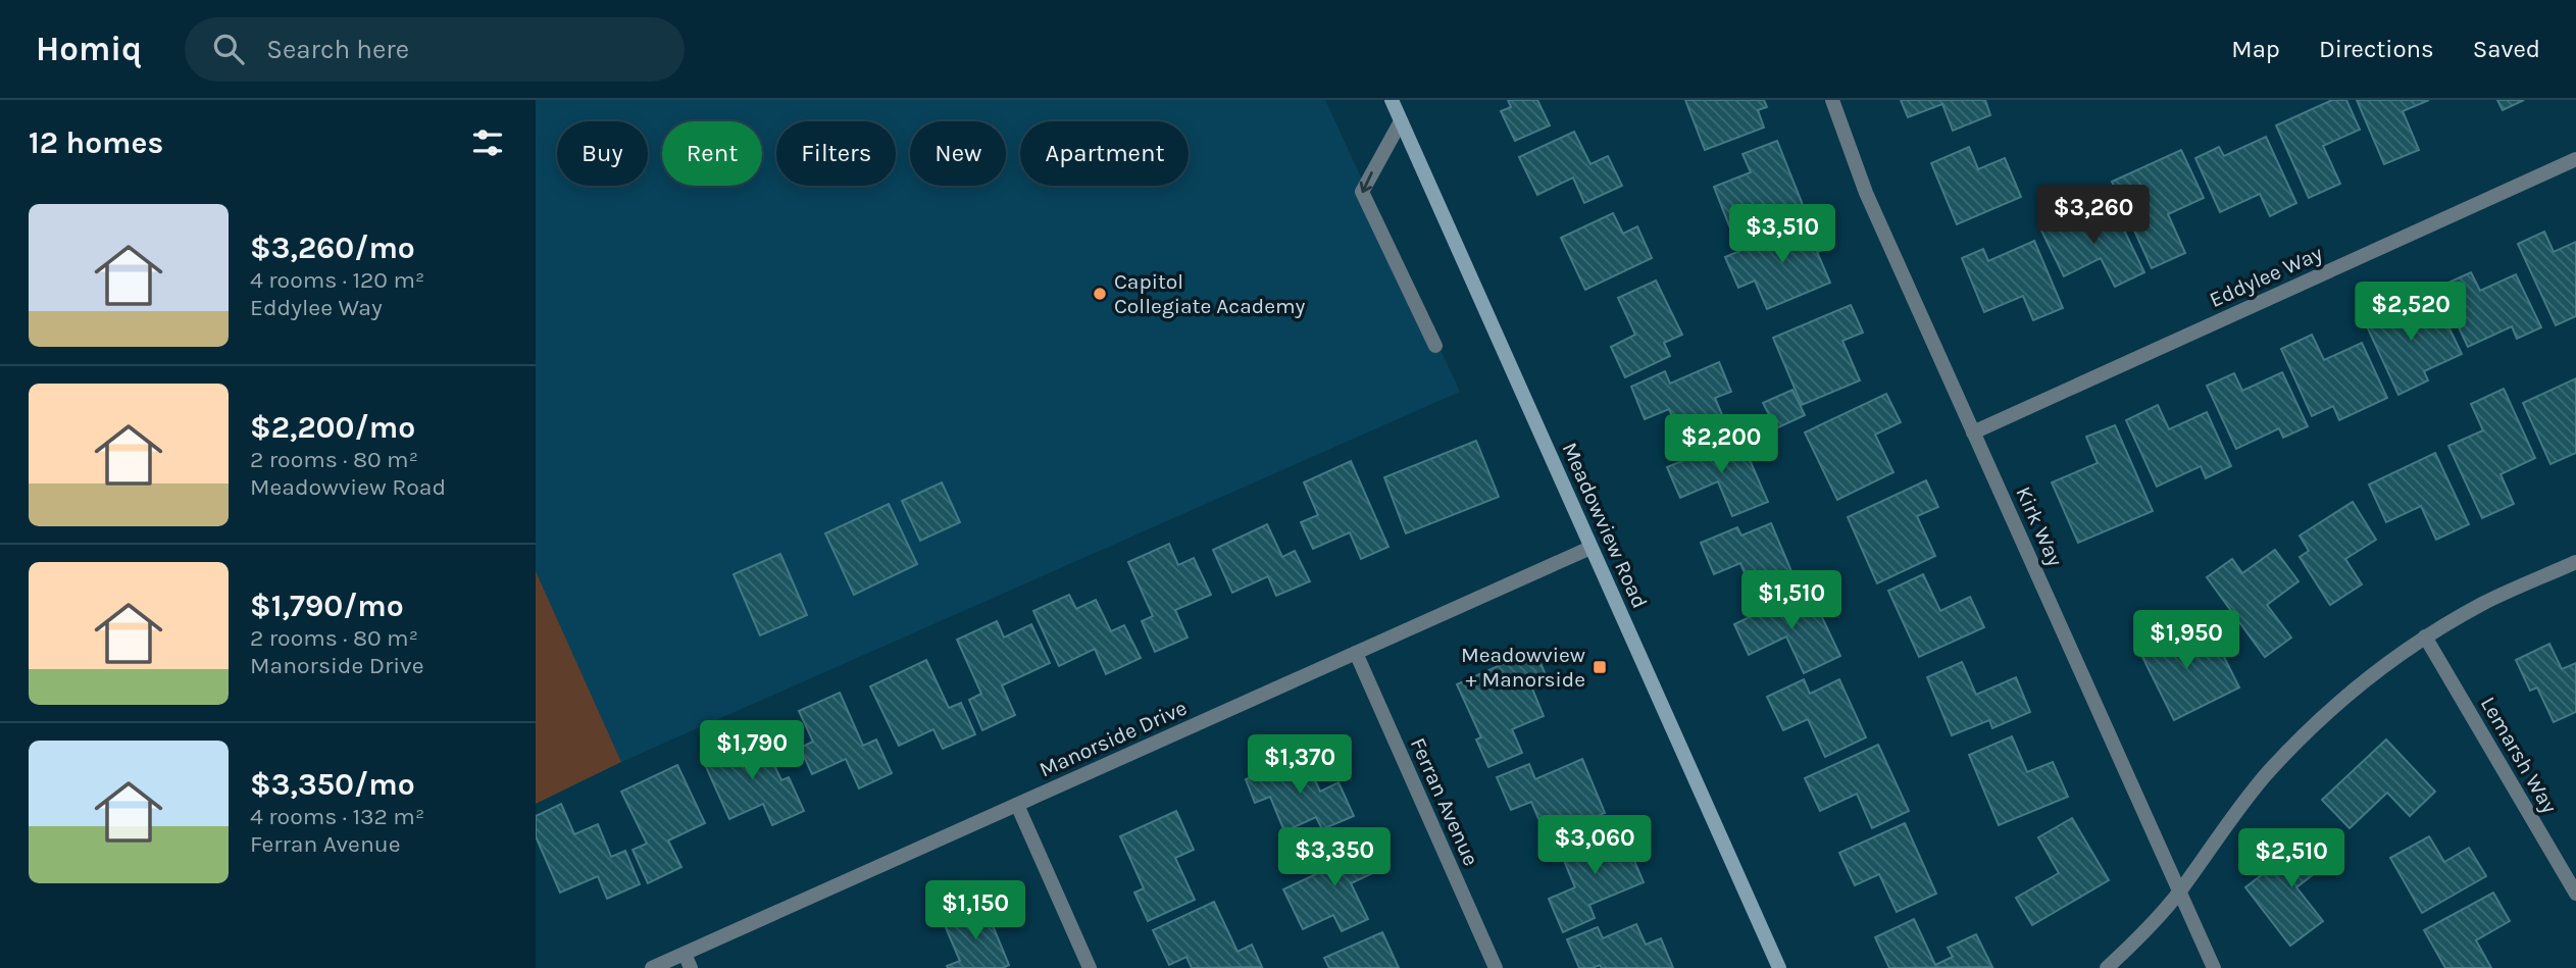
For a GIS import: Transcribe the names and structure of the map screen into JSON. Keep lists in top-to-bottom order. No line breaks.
{"streets":{"main road":["Meadowview Road"],"street":["Eddylee Way","Kirk Way","Manorside Drive","Lemarsh Way","Ferran Avenue"]},"crossings":[["Eddylee Way","Kirk Way"],["Meadowview Road","Manorside Drive"],["Manorside Drive","Ferran Avenue"]],"places":{"other":["Capitol Collegiate Academy"],"transit":["Meadowview + Manorside"]},"page":{"header":"Homiq","search":"Search here","nav":["Map","Directions","Saved"],"heading":"12 homes","chip":["Buy","Rent","Filters","New","Apartment"],"price":["$3,260","$3,510","$2,520","$2,200","$1,510","$1,950","$1,790","$1,370","$3,060","$3,350","$2,510","$1,150"],"list":[{"name":"$3,260/mo","note":"4 rooms · 120 m² · Eddylee Way"},{"name":"$2,200/mo","note":"2 rooms · 80 m² · Meadowview Road"},{"name":"$1,790/mo","note":"2 rooms · 80 m² · Manorside Drive"},{"name":"$3,350/mo","note":"4 rooms · 132 m² · Ferran Avenue"}]}}
